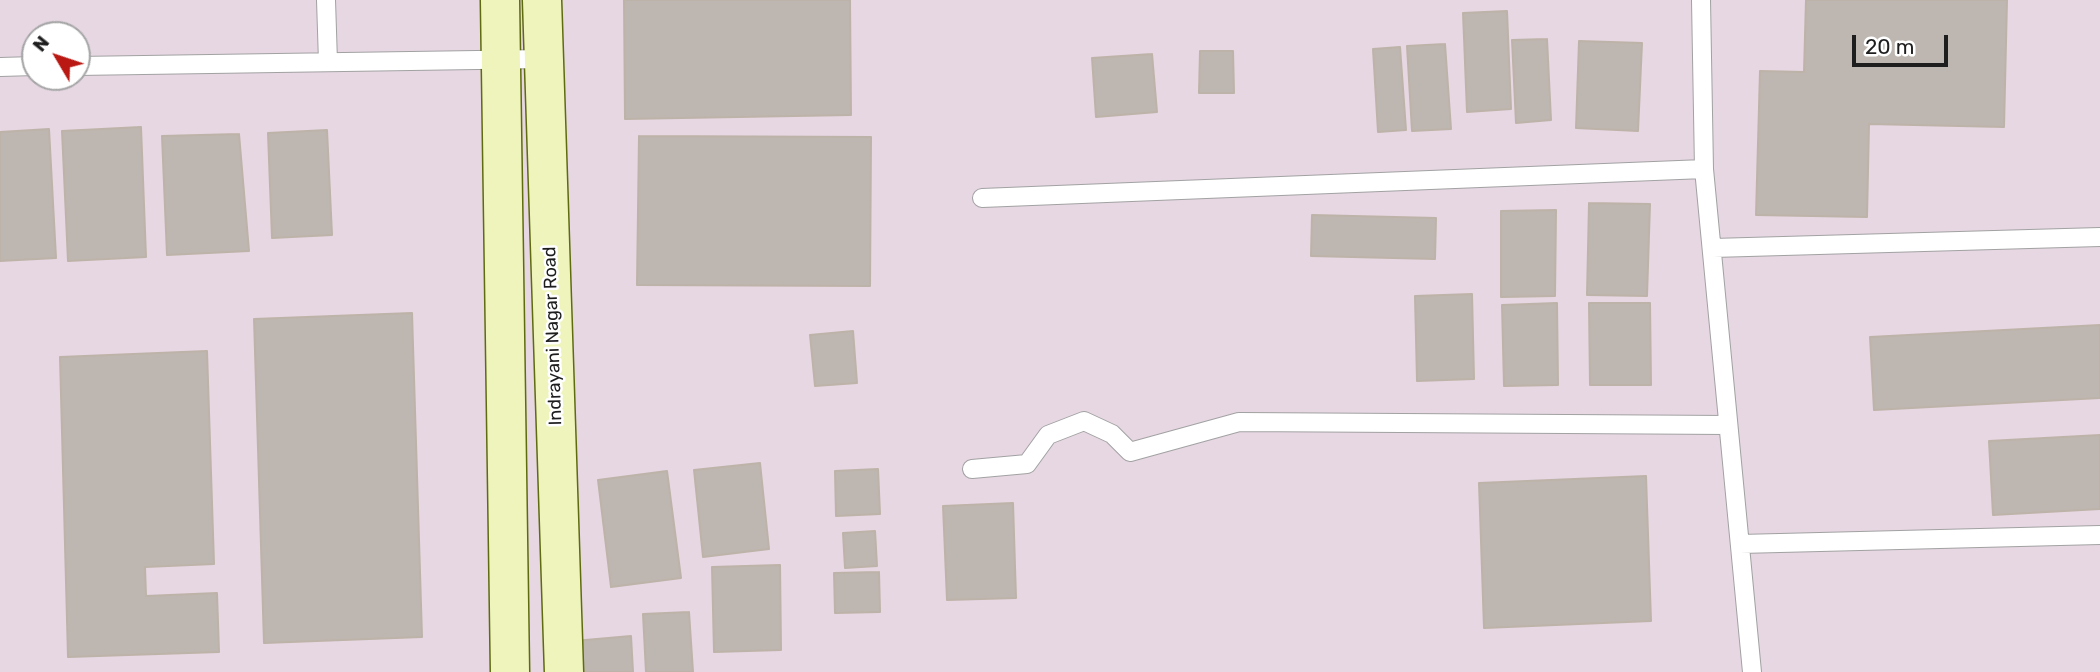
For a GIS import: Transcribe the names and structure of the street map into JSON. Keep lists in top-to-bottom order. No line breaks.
{"streets":{"main road":["Indrayani Nagar Road"]},"scale_bar":"20 m","north":"top left"}
